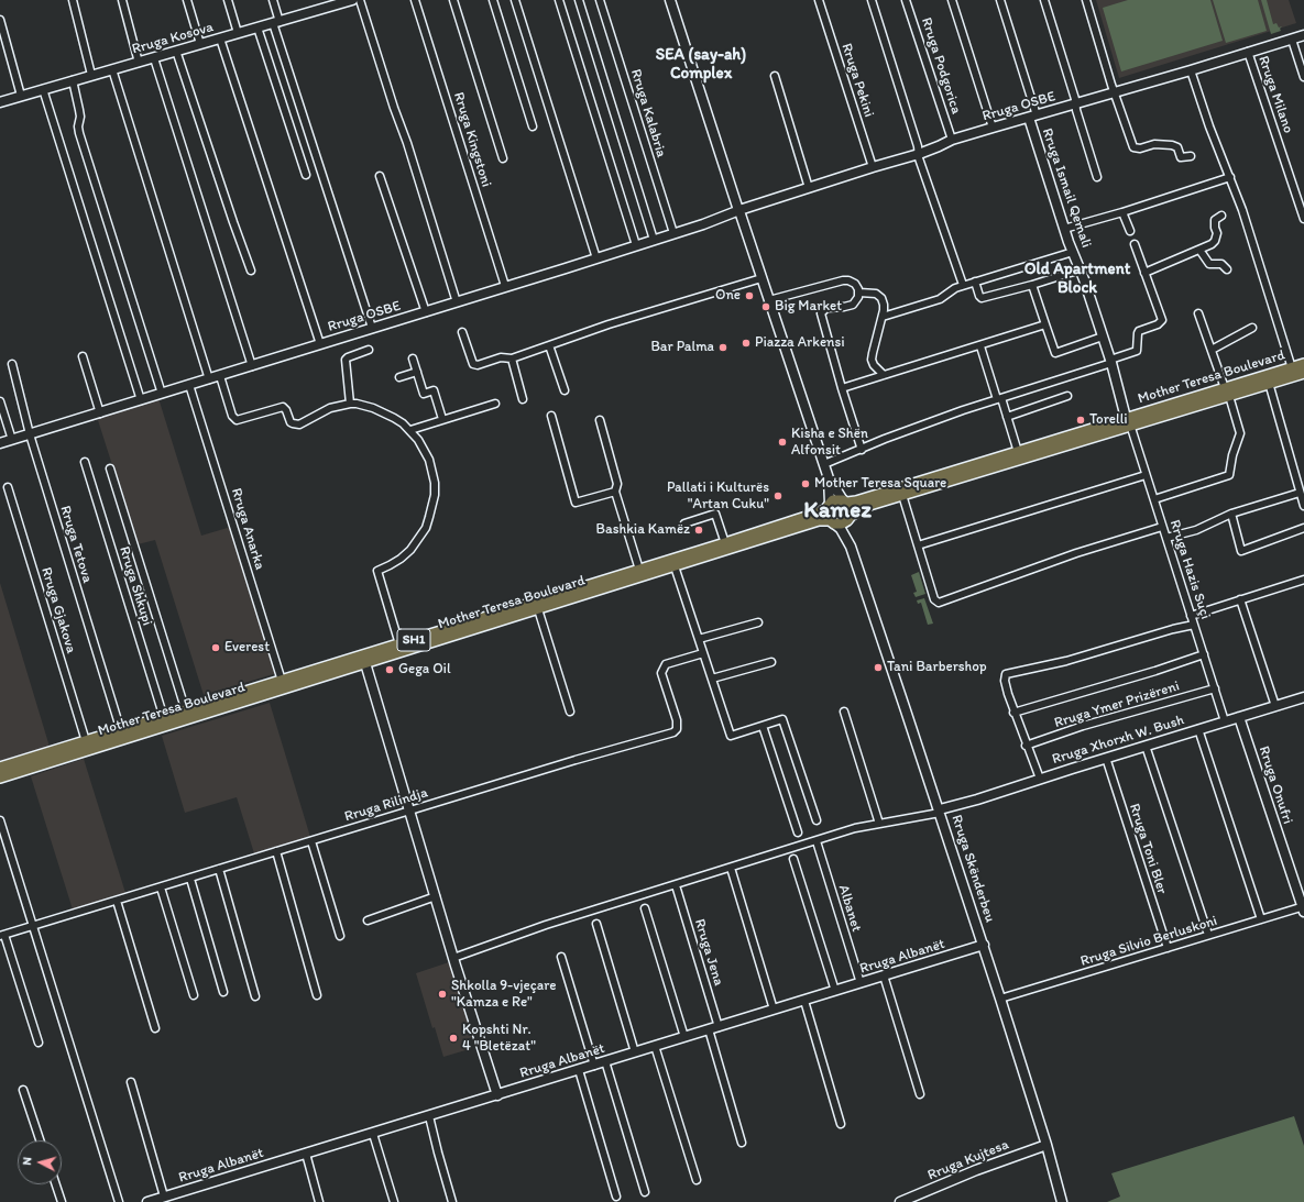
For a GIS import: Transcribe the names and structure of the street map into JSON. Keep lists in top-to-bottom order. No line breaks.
{"streets":{"main road":["Mother Teresa Boulevard","SH1"],"street":["Rruga Kosova","Rruga Podgorica","Rruga Pekini","Rruga Milano","Rruga OSBE","Rruga Kalabria","Rruga Kingstoni","Rruga Ismail Qemali","Rruga Anarka","Rruga Tetova","Rruga Hazis Suçi","Rruga Shkupi","Rruga Gjakova","Rruga Ymer Prizëreni","Rruga Xhorxh W. Bush","Rruga Onufri","Rruga Rilindja","Rruga Toni Bler","Rruga Skënderbeu","Albanet","Rruga Silvio Berluskoni","Rruga Jena","Rruga Albanët","Rruga Kujtesa"]},"crossings":[["Rruga Podgorica","Rruga OSBE"],["Rruga Pekini","Rruga OSBE"],["Rruga Milano","Rruga OSBE"],["Rruga OSBE","Rruga Kalabria"],["Rruga OSBE","Rruga Kingstoni"],["Rruga OSBE","Rruga Ismail Qemali"],["Rruga OSBE","Rruga Anarka"],["Rruga OSBE","Rruga Tetova"],["Rruga Ismail Qemali","Mother Teresa Boulevard"],["Rruga Ismail Qemali","Rruga Hazis Suçi"],["Mother Teresa Boulevard","Rruga Anarka"],["Mother Teresa Boulevard","Rruga Tetova"],["Mother Teresa Boulevard","Rruga Hazis Suçi"],["Mother Teresa Boulevard","Rruga Shkupi"],["Mother Teresa Boulevard","Rruga Gjakova"],["Mother Teresa Boulevard","Rruga Skënderbeu"],["Rruga Hazis Suçi","Rruga Ymer Prizëreni"],["Rruga Hazis Suçi","Rruga Xhorxh W. Bush"],["Rruga Xhorxh W. Bush","Rruga Onufri"],["Rruga Xhorxh W. Bush","Rruga Toni Bler"],["Rruga Xhorxh W. Bush","Rruga Skënderbeu"],["Rruga Onufri","Rruga Silvio Berluskoni"],["Rruga Toni Bler","Rruga Silvio Berluskoni"],["Rruga Skënderbeu","Rruga Silvio Berluskoni"],["Rruga Skënderbeu","Rruga Albanët"],["Rruga Skënderbeu","Rruga Kujtesa"],["Albanet","Rruga Albanët"],["Rruga Jena","Rruga Albanët"]],"districts":["SEA (say-ah) Complex","Old Apartment Block","Kamez"],"places":["One","Big Market","Piazza Arkensi","Bar Palma","Torelli","Kisha e Shën Alfonsit","Mother Teresa Square","Pallati i Kulturës \"Artan Cuku\"","Bashkia Kamëz","Everest","Tani Barbershop","Gega Oil","Shkolla 9-vjeçare \"Kamza e Re\"","Kopshti Nr. 4 \"Bletëzat\""],"north":"left"}
